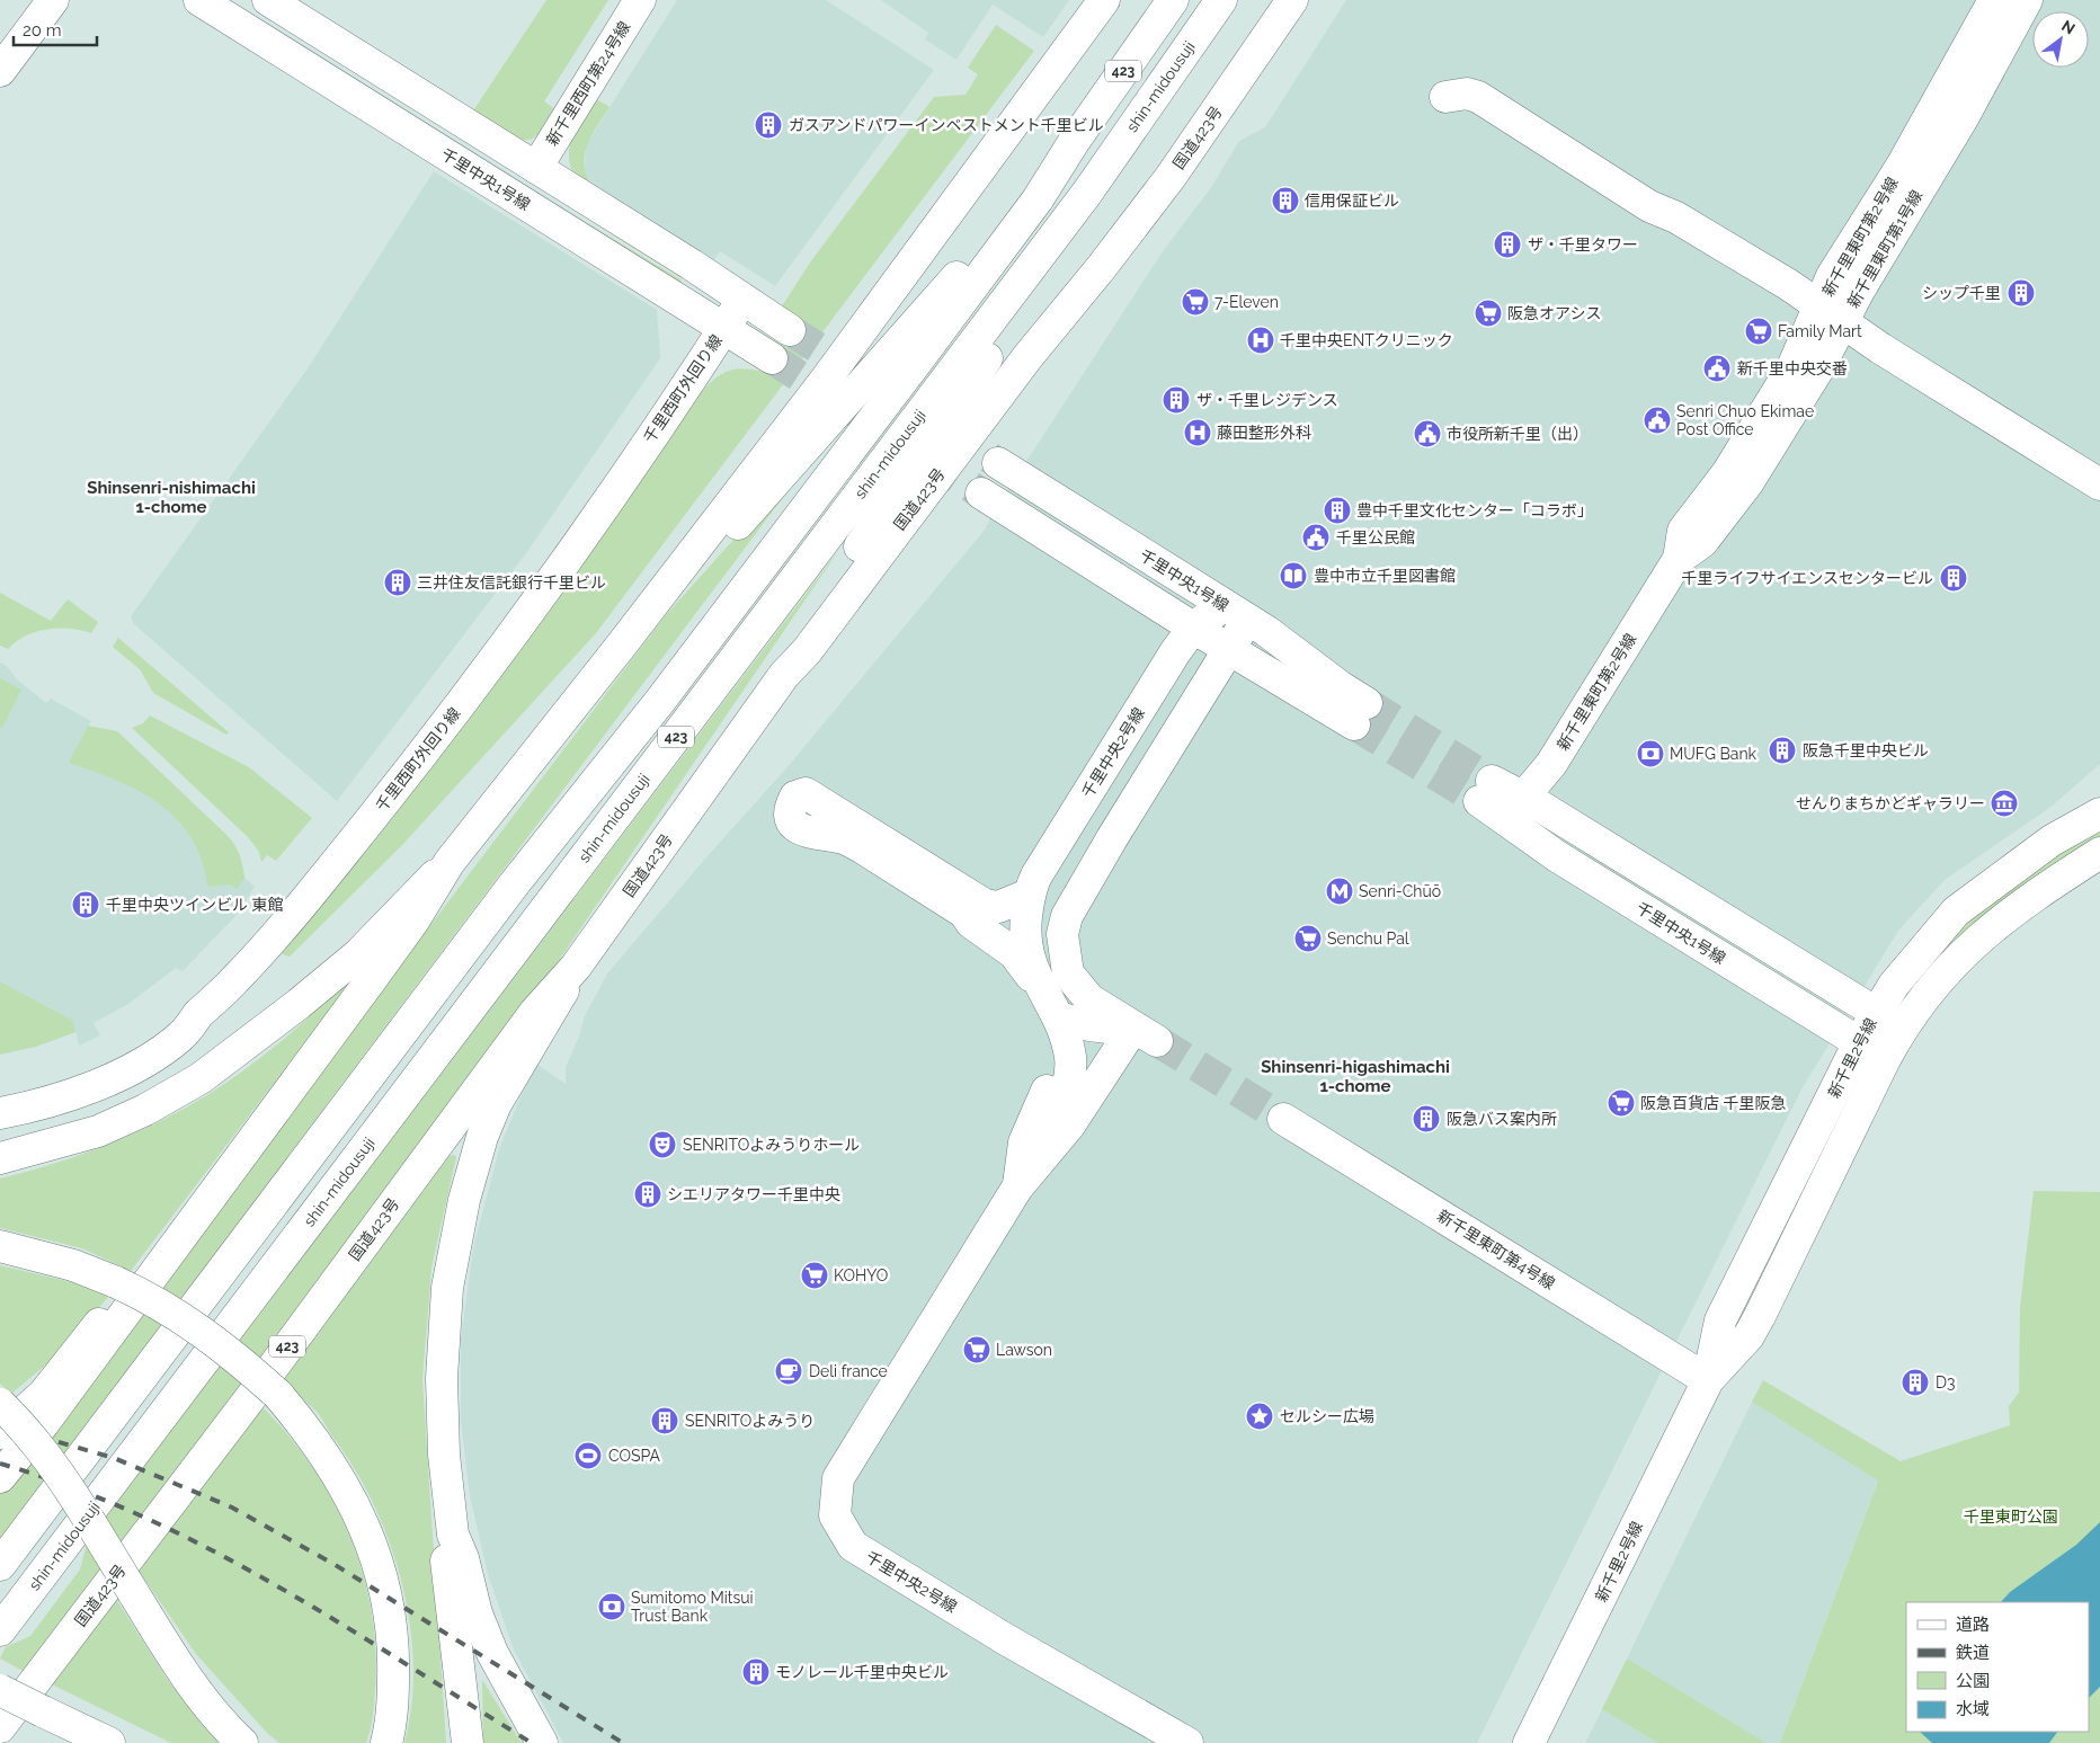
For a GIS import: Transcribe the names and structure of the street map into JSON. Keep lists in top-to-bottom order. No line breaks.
{"streets":{"main road":["423","新千里西町第24号線","shin-midousuji","国道423号","千里中央1号線","新千里東町第2号線","新千里東町第1号線","千里西町外回り線","千里中央2号線","新千里2号線","新千里東町第4号線"]},"crossings":[["千里中央1号線","新千里東町第2号線"],["千里中央1号線","千里西町外回り線"],["千里中央1号線","千里中央2号線"],["千里中央1号線","新千里2号線"],["新千里東町第2号線","新千里東町第1号線"],["新千里2号線","新千里東町第4号線"]],"districts":["Shinsenri-nishimachi 1-chome","Shinsenri-higashimachi 1-chome"],"parks":["千里東町公園"],"places":{"building":["ガスアンドパワーインベストメント千里ビル","信用保証ビル","ザ・千里タワー","シップ千里","ザ・千里レジデンス","豊中千里文化センター「コラボ」","千里ライフサイエンスセンタービル","三井住友信託銀行千里ビル","阪急千里中央ビル","千里中央ツインビル 東館","阪急バス案内所","シエリアタワー千里中央","D3","SENRITOよみうり","モノレール千里中央ビル"],"supermarket":["7-Eleven","阪急オアシス","Family Mart","Senchu Pal","阪急百貨店 千里阪急","KOHYO","Lawson"],"hospital":["千里中央ENTクリニック","藤田整形外科"],"public building":["新千里中央交番","Senri Chuo Ekimae Post Office","市役所新千里（出）","千里公民館"],"library":["豊中市立千里図書館"],"bank":["MUFG Bank","Sumitomo Mitsui Trust Bank"],"museum":["せんりまちかどギャラリー"],"metro station":["Senri-Chūō"],"theatre":["SENRITOよみうりホール"],"cafe":["Deli france"],"place":["セルシー広場"],"sports":["COSPA"]},"legend":["道路","鉄道","公園","水域"],"scale_bar":"20 m","north":"top right"}
